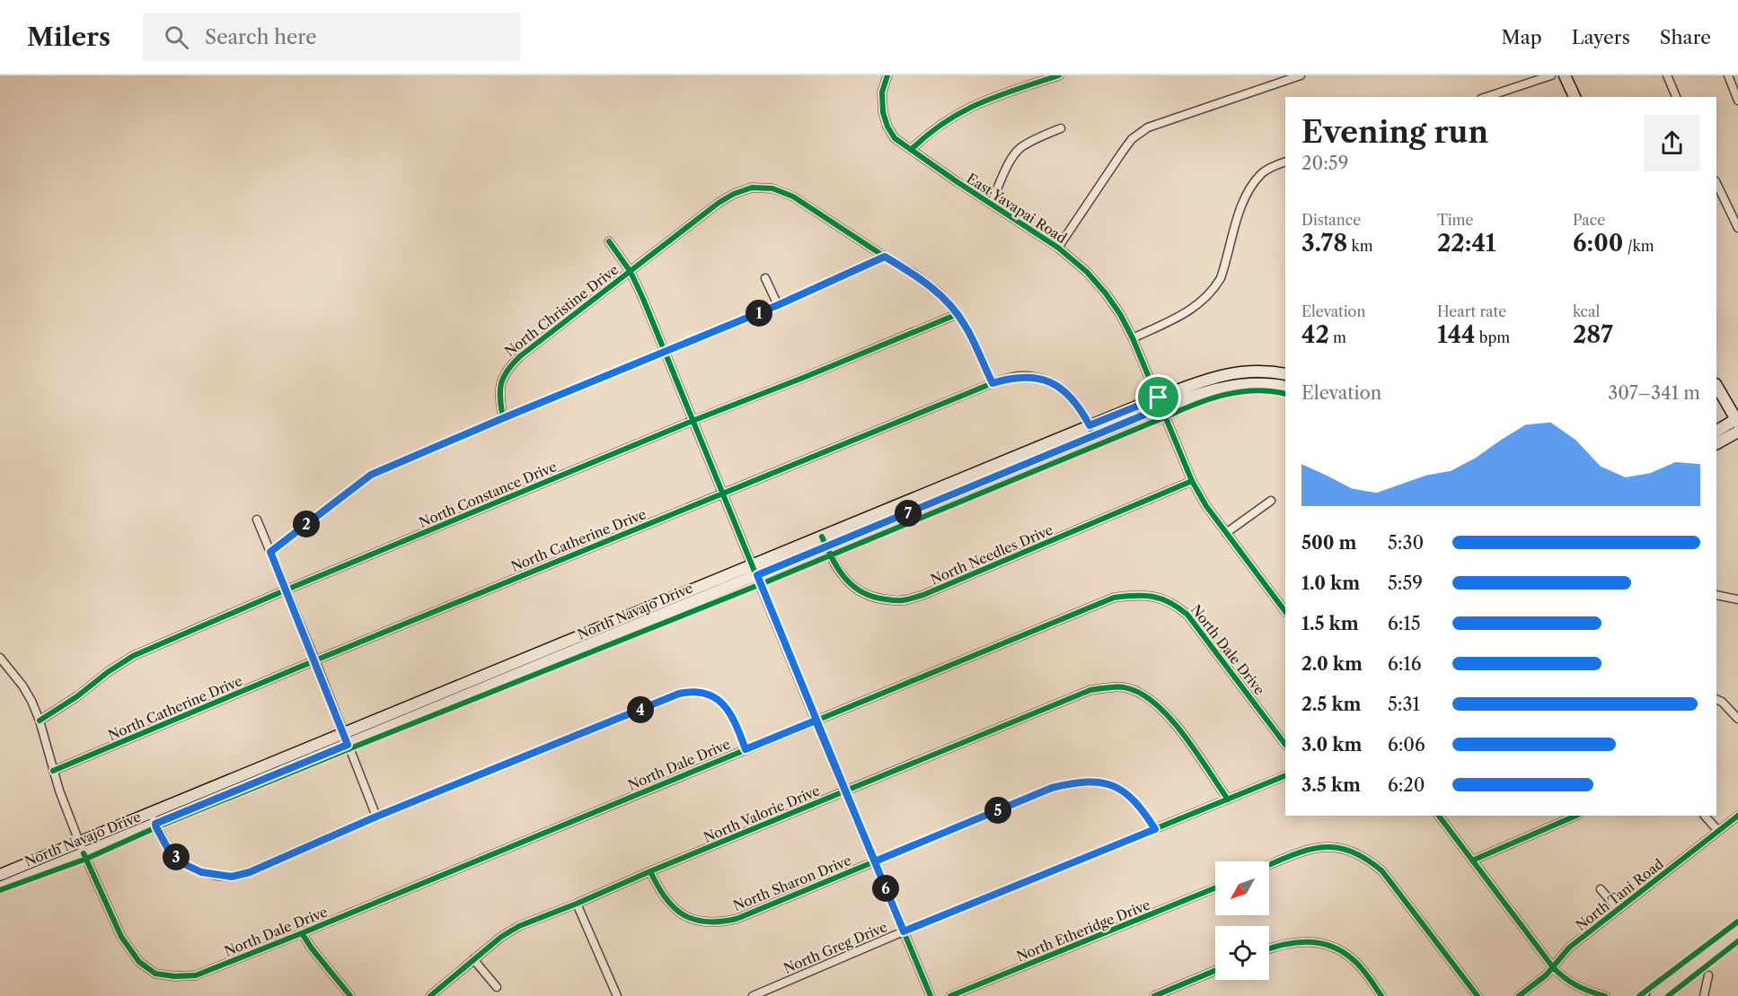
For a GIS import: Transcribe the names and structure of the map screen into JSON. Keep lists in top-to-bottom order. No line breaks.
{"streets":{"street":["East Yavapai Road","North Christine Drive","North Constance Drive","North Catherine Drive","North Needles Drive","North Navajo Drive","North Dale Drive","North Valorie Drive","North Sharon Drive","North Tani Road","North Etheridge Drive","North Greg Drive"]},"crossings":[["East Yavapai Road","North Needles Drive"],["East Yavapai Road","North Navajo Drive"],["North Christine Drive","North Constance Drive"],["North Christine Drive","North Catherine Drive"],["North Constance Drive","North Dale Drive"],["North Catherine Drive","North Navajo Drive"],["North Catherine Drive","North Dale Drive"],["North Needles Drive","North Navajo Drive"],["North Navajo Drive","North Dale Drive"],["North Valorie Drive","North Sharon Drive"],["North Valorie Drive","North Greg Drive"],["North Sharon Drive","North Greg Drive"]],"north":"bottom left","page":{"header":"Milers","search":"Search here","nav":["Map","Layers","Share"],"heading":["Evening run","20:59"],"stats":[["Distance","3.78 km"],["Time","22:41"],["Pace","6:00 /km"],["Elevation","42 m"],["Heart rate","144 bpm"],["kcal","287"]],"pins":["1","7","2","4","5","3","6"],"chart":["Elevation","307–341 m"],"list":[{"name":"500 m","note":"5:30"},{"name":"1.0 km","note":"5:59"},{"name":"1.5 km","note":"6:15"},{"name":"2.0 km","note":"6:16"},{"name":"2.5 km","note":"5:31"},{"name":"3.0 km","note":"6:06"},{"name":"3.5 km","note":"6:20"}]}}
